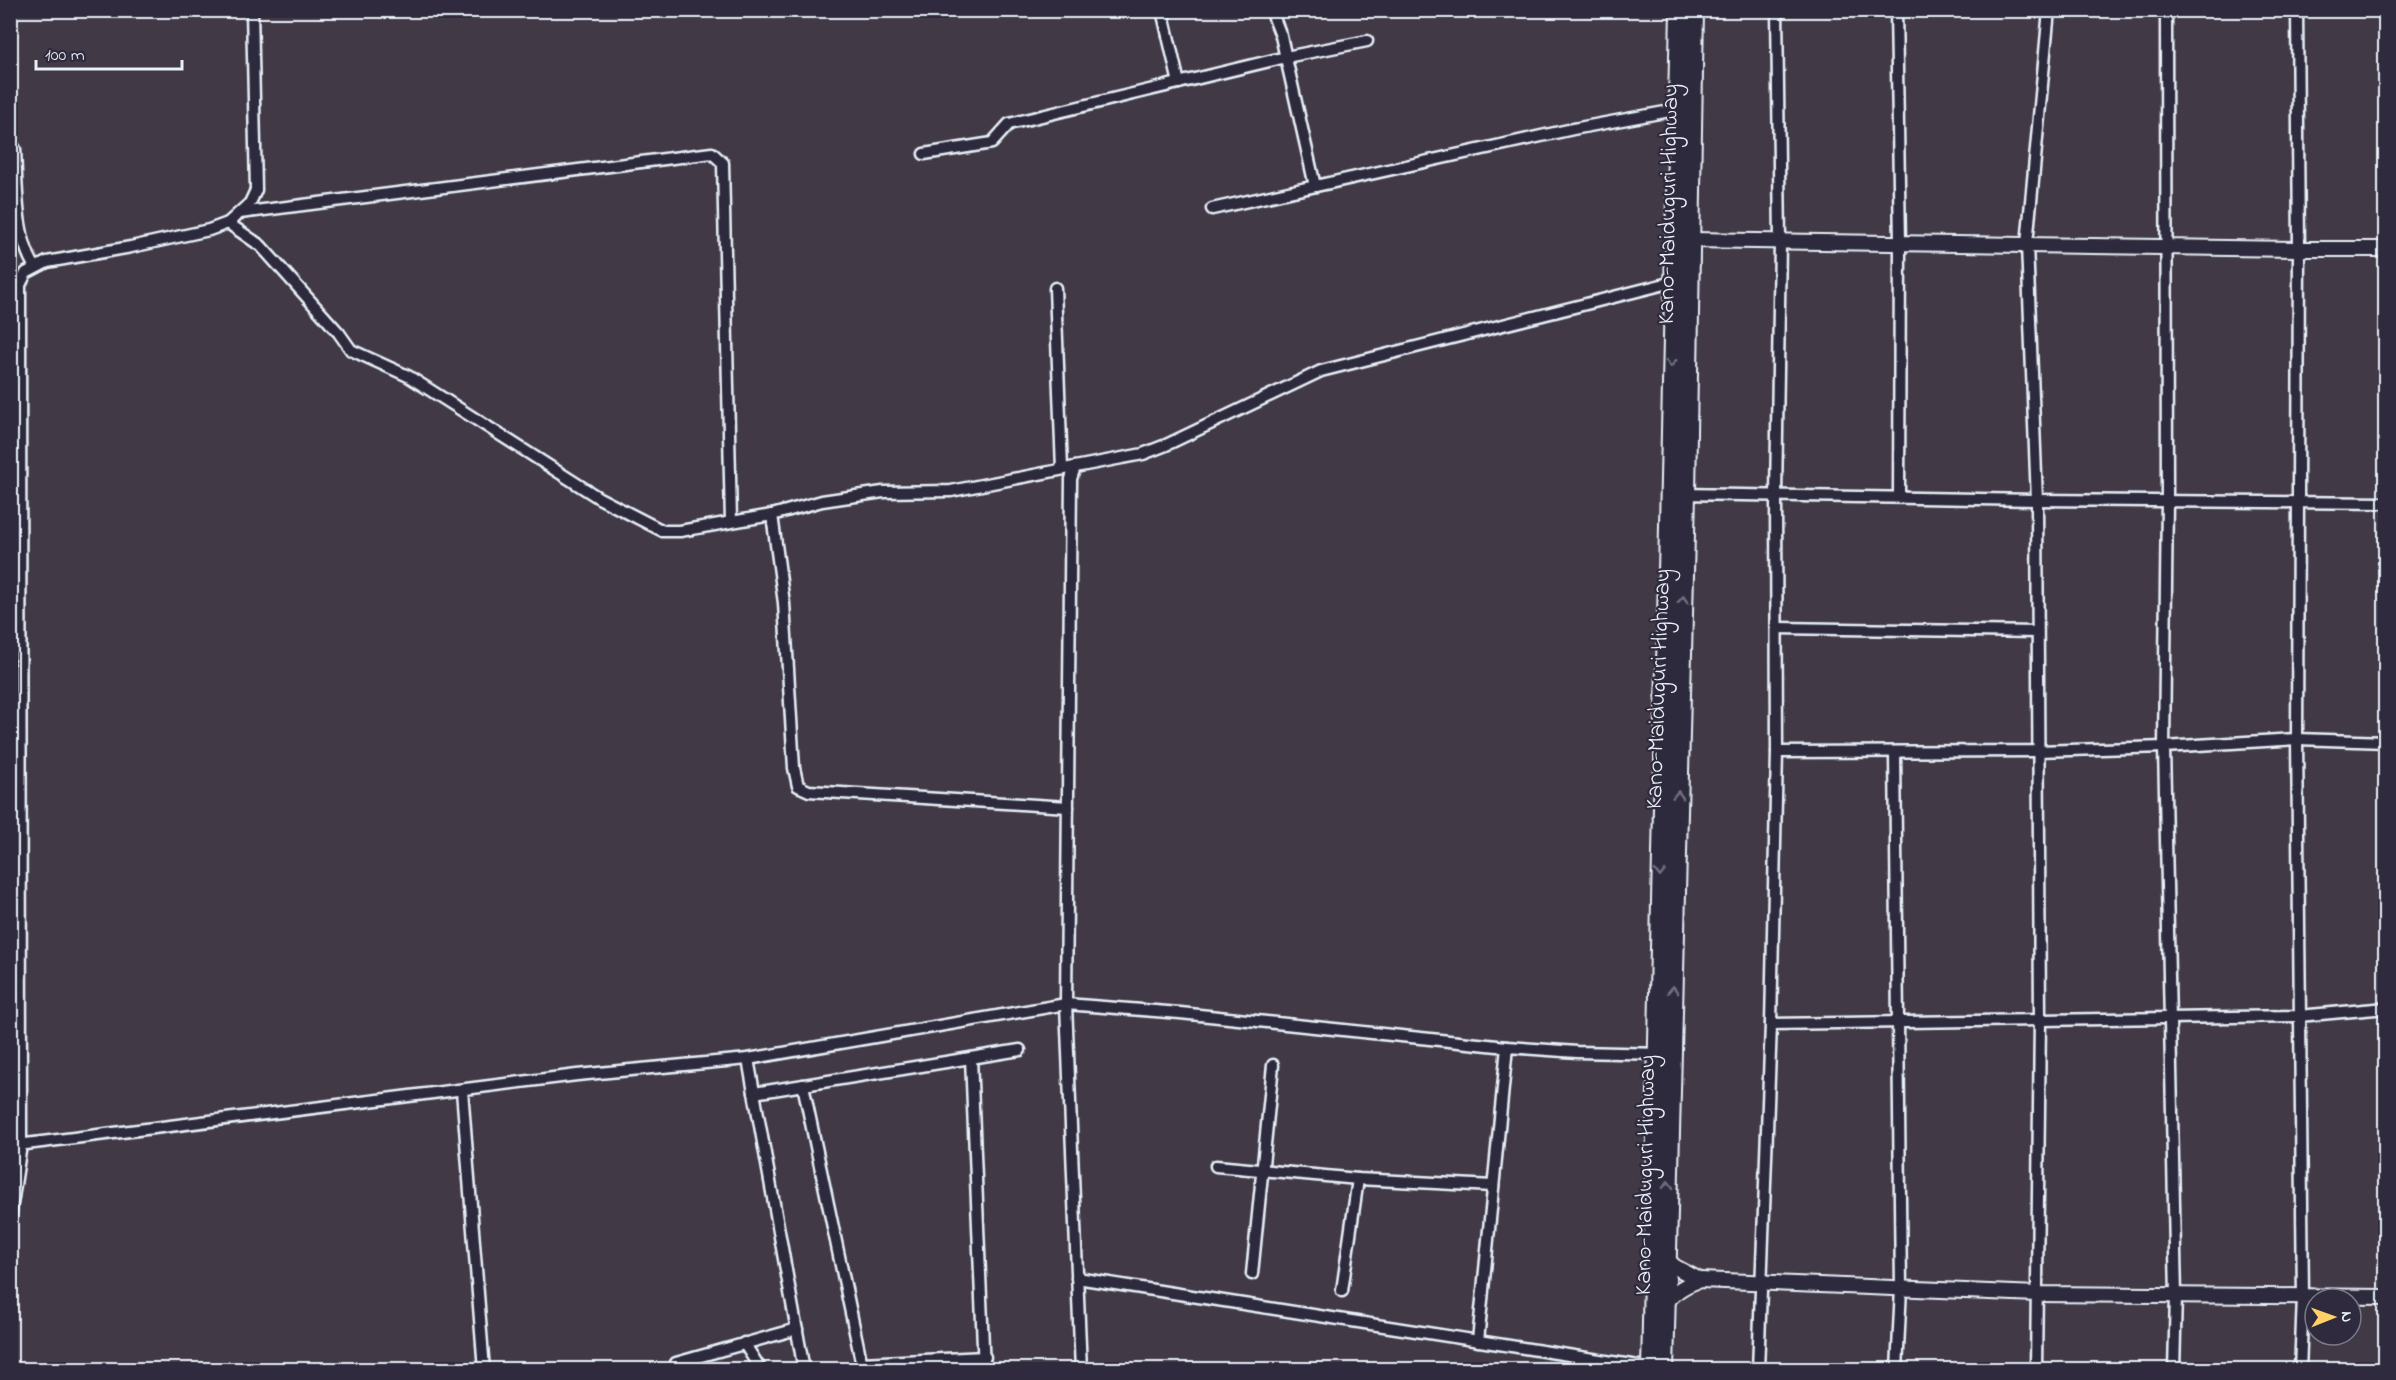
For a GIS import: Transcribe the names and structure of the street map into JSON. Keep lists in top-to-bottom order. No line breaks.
{"streets":{"highway":["Kano-Maiduguri Highway"]},"scale_bar":"100 m","north":"right"}
